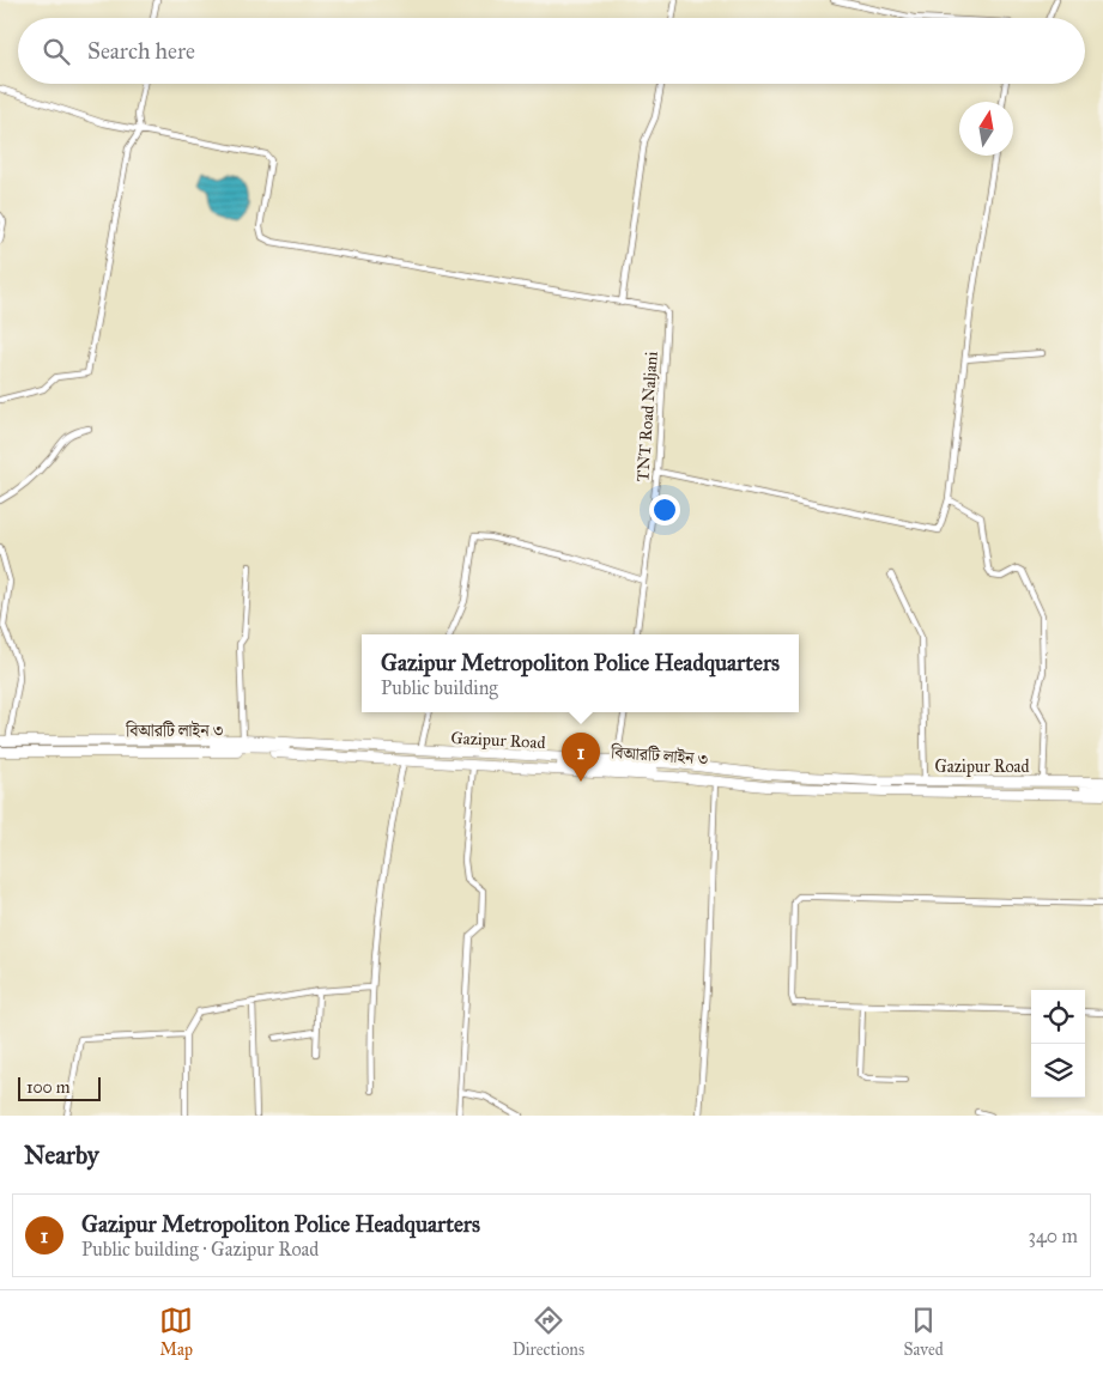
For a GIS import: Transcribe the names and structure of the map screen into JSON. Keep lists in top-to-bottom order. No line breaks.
{"streets":{"main road":["বিআরটি লাইন ৩","Gazipur Road"],"street":["TNT Road Naljani"]},"crossings":[["বিআরটি লাইন ৩","Gazipur Road"]],"scale_bar":"100 m","north":"top","page":{"search":"Search here","popup":["Gazipur Metropoliton Police Headquarters","Public building"],"pins":"1","scale":"100 m","heading":"Nearby","list":[{"mark":"1","name":"Gazipur Metropoliton Police Headquarters","note":"Public building · Gazipur Road","value":"340 m"}],"nav":["Map","Directions","Saved"]}}
